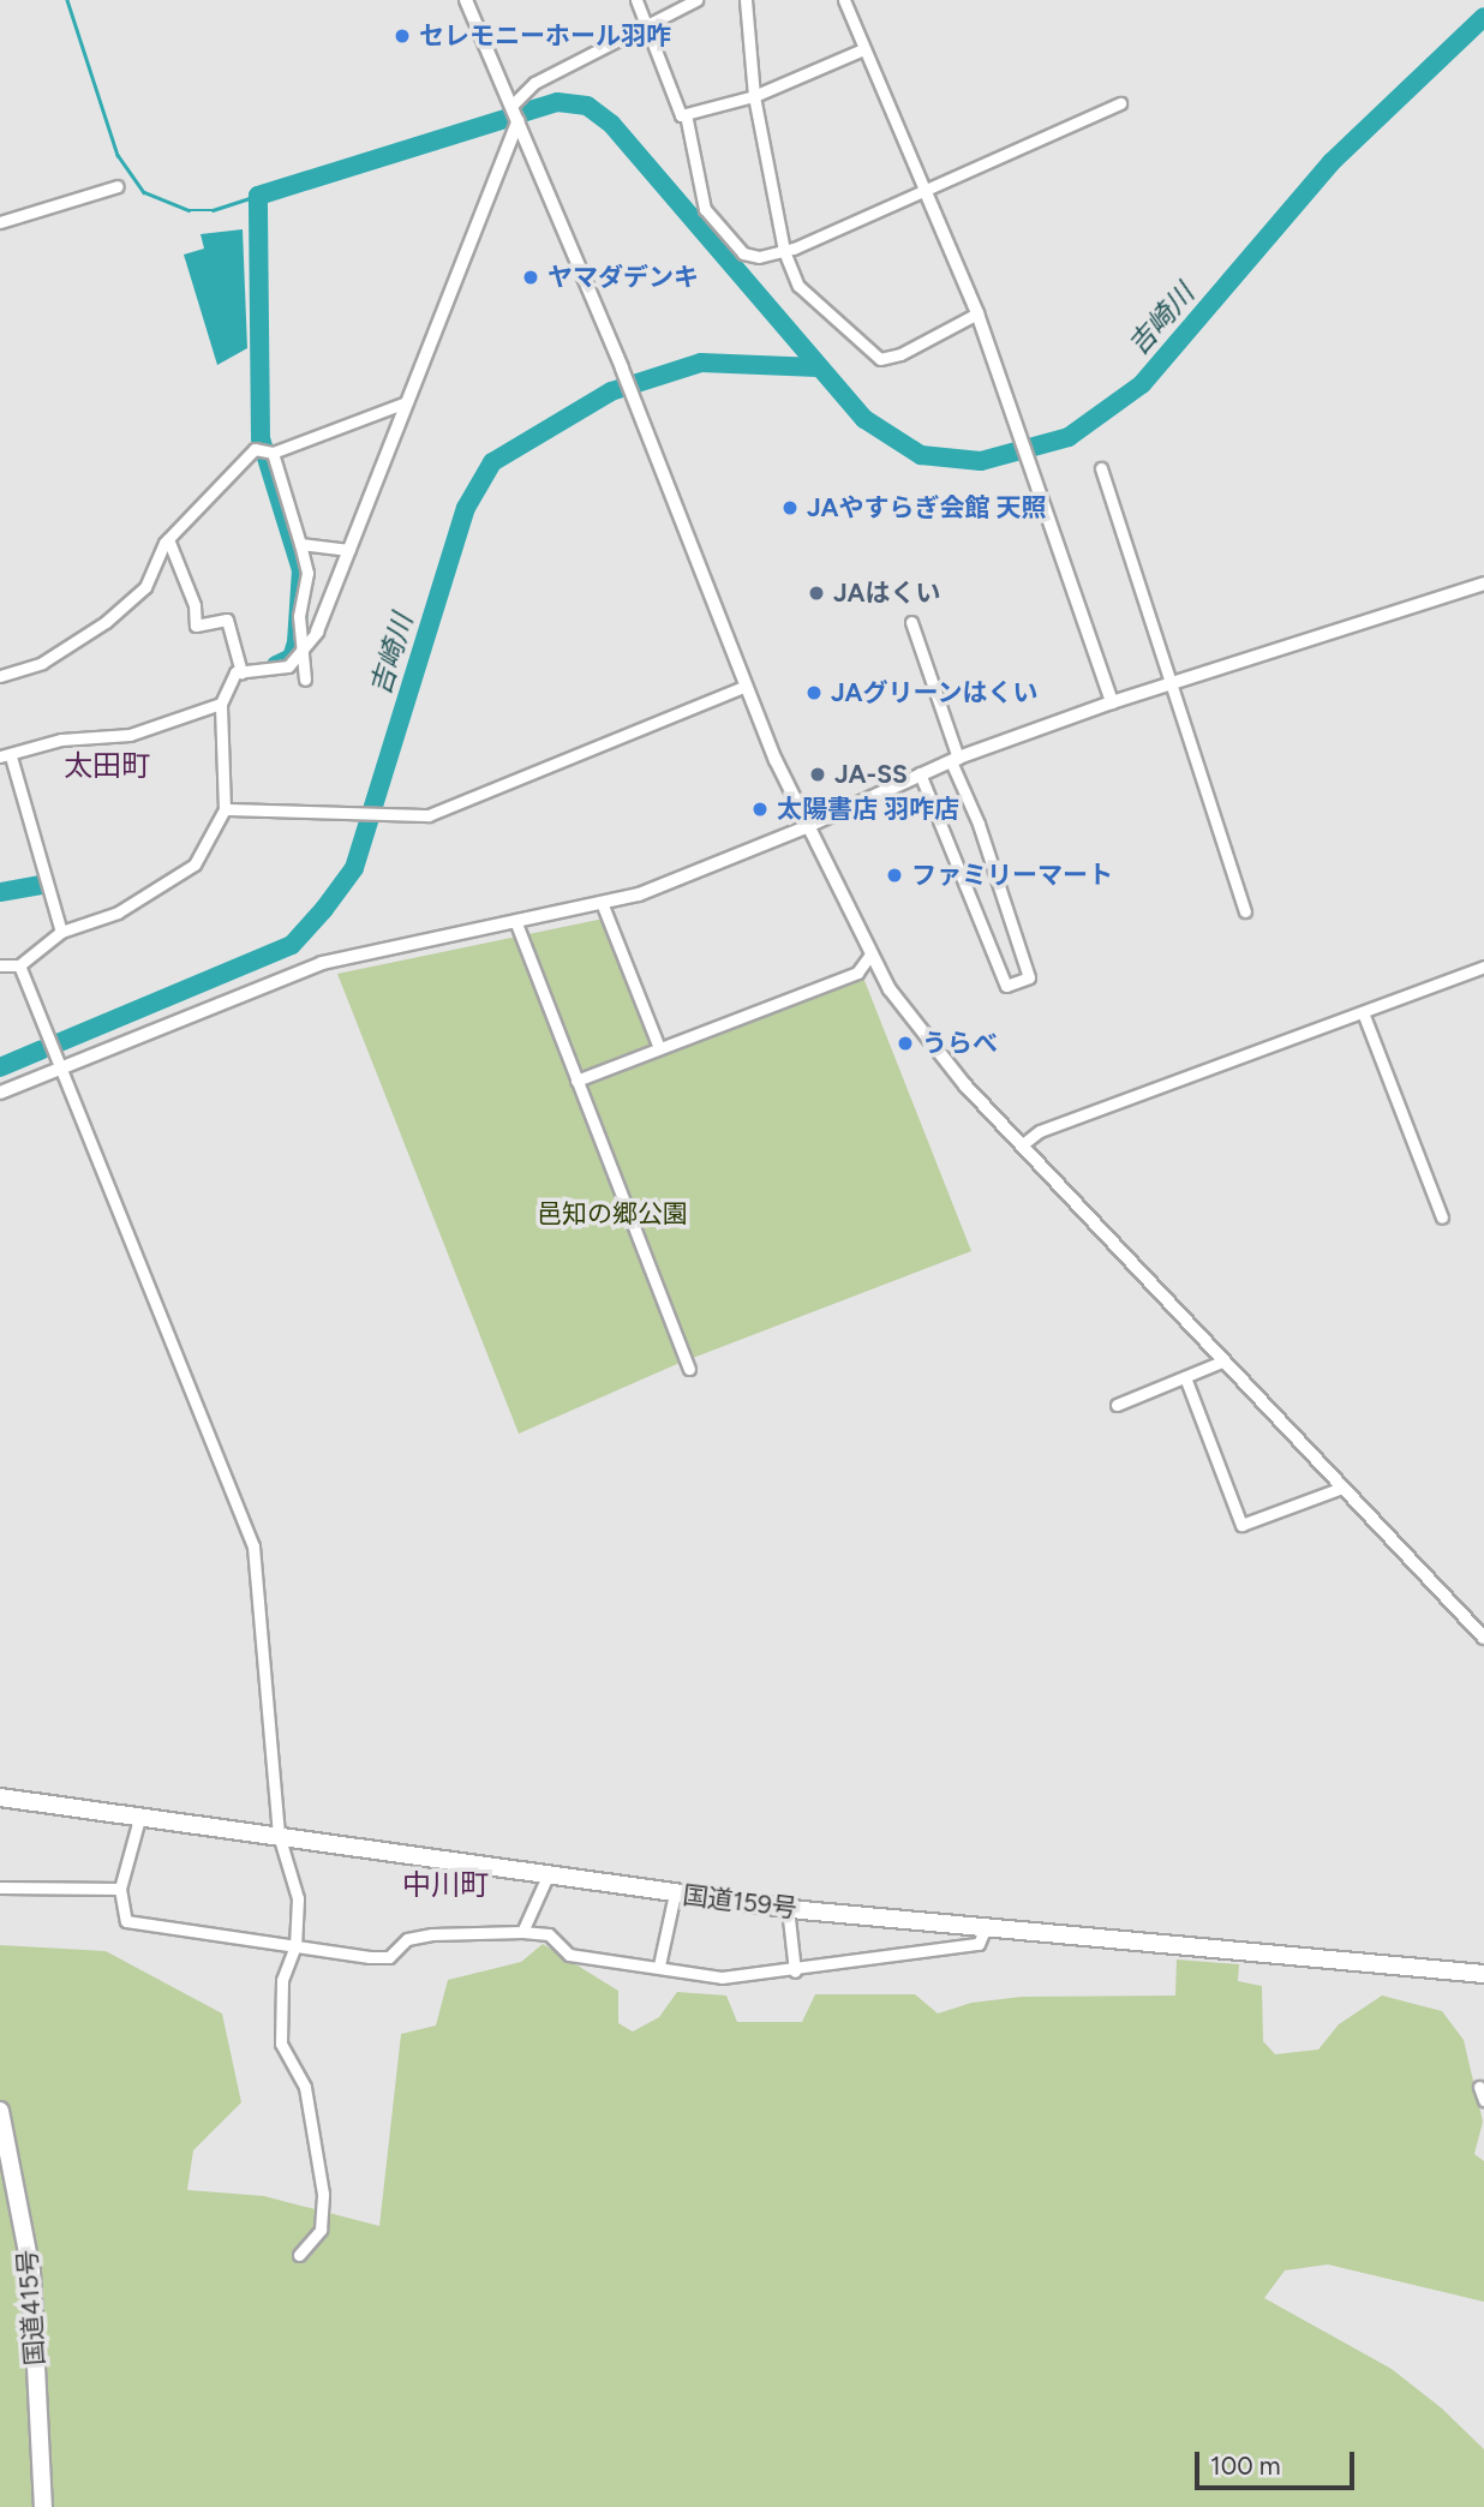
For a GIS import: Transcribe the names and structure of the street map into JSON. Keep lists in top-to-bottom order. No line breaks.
{"streets":{"highway":["国道159号","国道415号"]},"districts":["太田町","中川町"],"water":["吉崎川"],"parks":["邑知の郷公園"],"places":["セレモニーホール羽咋","ヤマダデンキ","JAやすらぎ会館 天照","JAはくい","JAグリーンはくい","JA-SS","太陽書店 羽咋店","ファミリーマート","うらべ"],"scale_bar":"100 m"}
